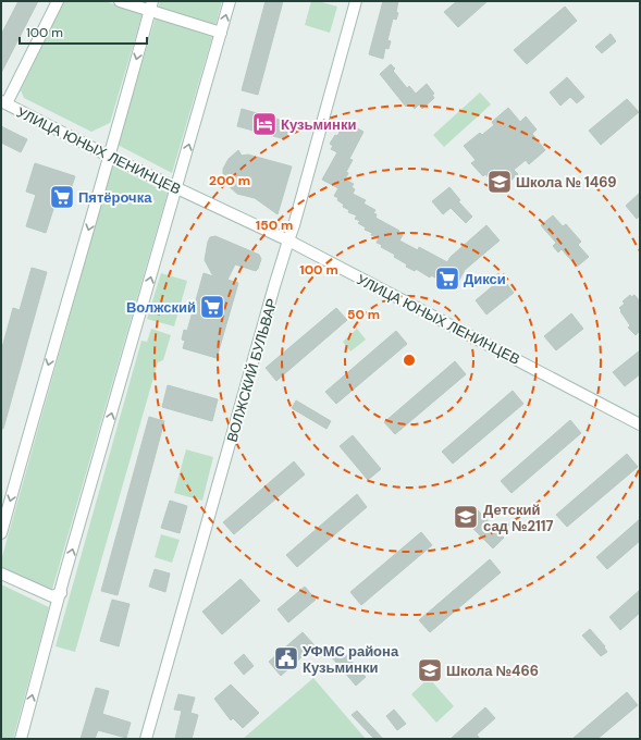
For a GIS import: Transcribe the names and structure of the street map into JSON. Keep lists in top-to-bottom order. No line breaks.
{"streets":{"main road":["УЛИЦА ЮНЫХ ЛЕНИНЦЕВ","ВОЛЖСКИЙ БУЛЬВАР"]},"crossings":[["УЛИЦА ЮНЫХ ЛЕНИНЦЕВ","ВОЛЖСКИЙ БУЛЬВАР"]],"places":{"hotel":["Кузьминки"],"school or university":["Школа № 1469","Детский сад №2117","Школа №466"],"supermarket":["Пятёрочка","Дикси","Волжский"],"public building":["УФМС района Кузьминки"]},"scale_bar":"100 m","rings":["200 m","150 m","100 m","50 m"]}
